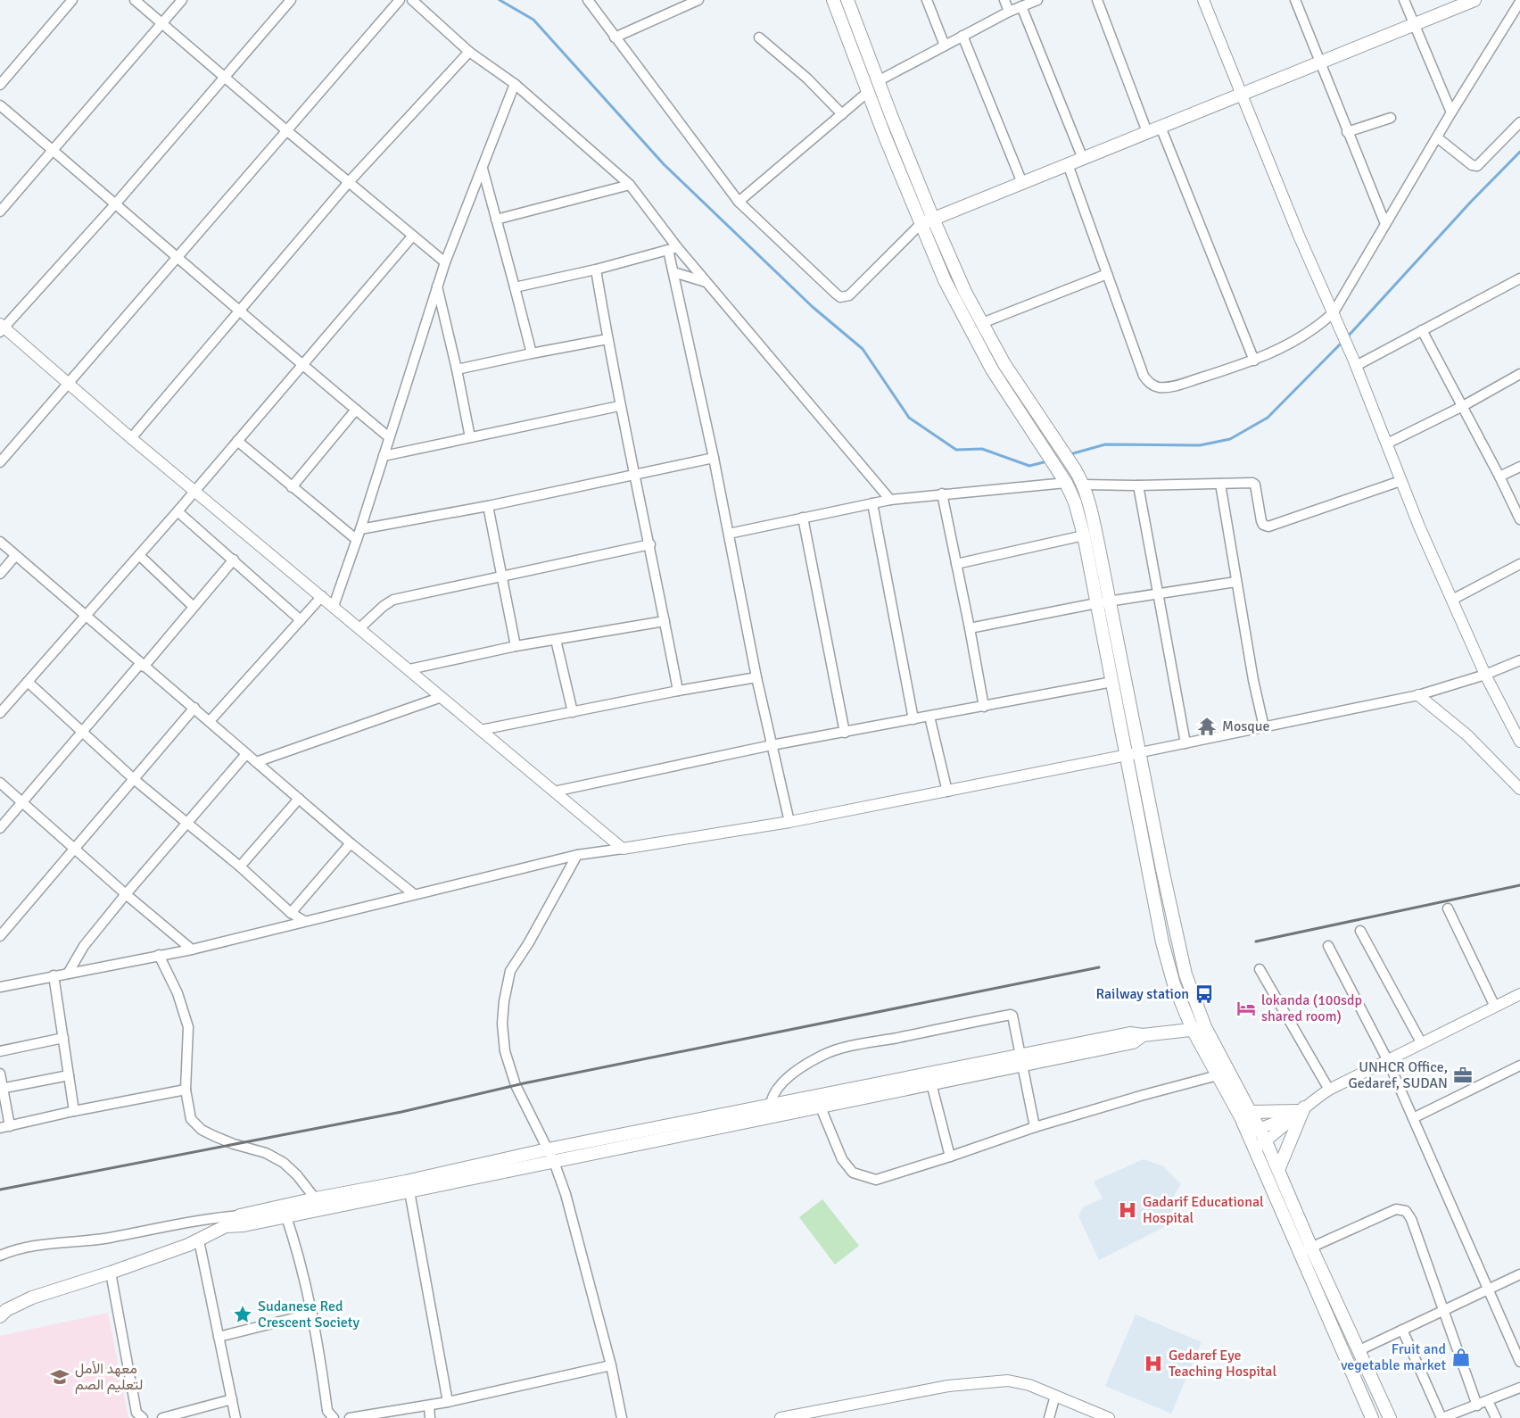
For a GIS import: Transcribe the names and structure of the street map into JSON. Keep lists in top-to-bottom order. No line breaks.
{"places":{"temple":["Mosque"],"bus stop":["Railway station"],"hotel":["lokanda (100sdp shared room)"],"office":["UNHCR Office, Gedaref, SUDAN"],"hospital":["Gadarif Educational Hospital","Gedaref Eye Teaching Hospital"],"place":["Sudanese Red Crescent Society"],"shop":["Fruit and vegetable market"],"school or university":["معهد الأمل لتعليم الصم"]}}
